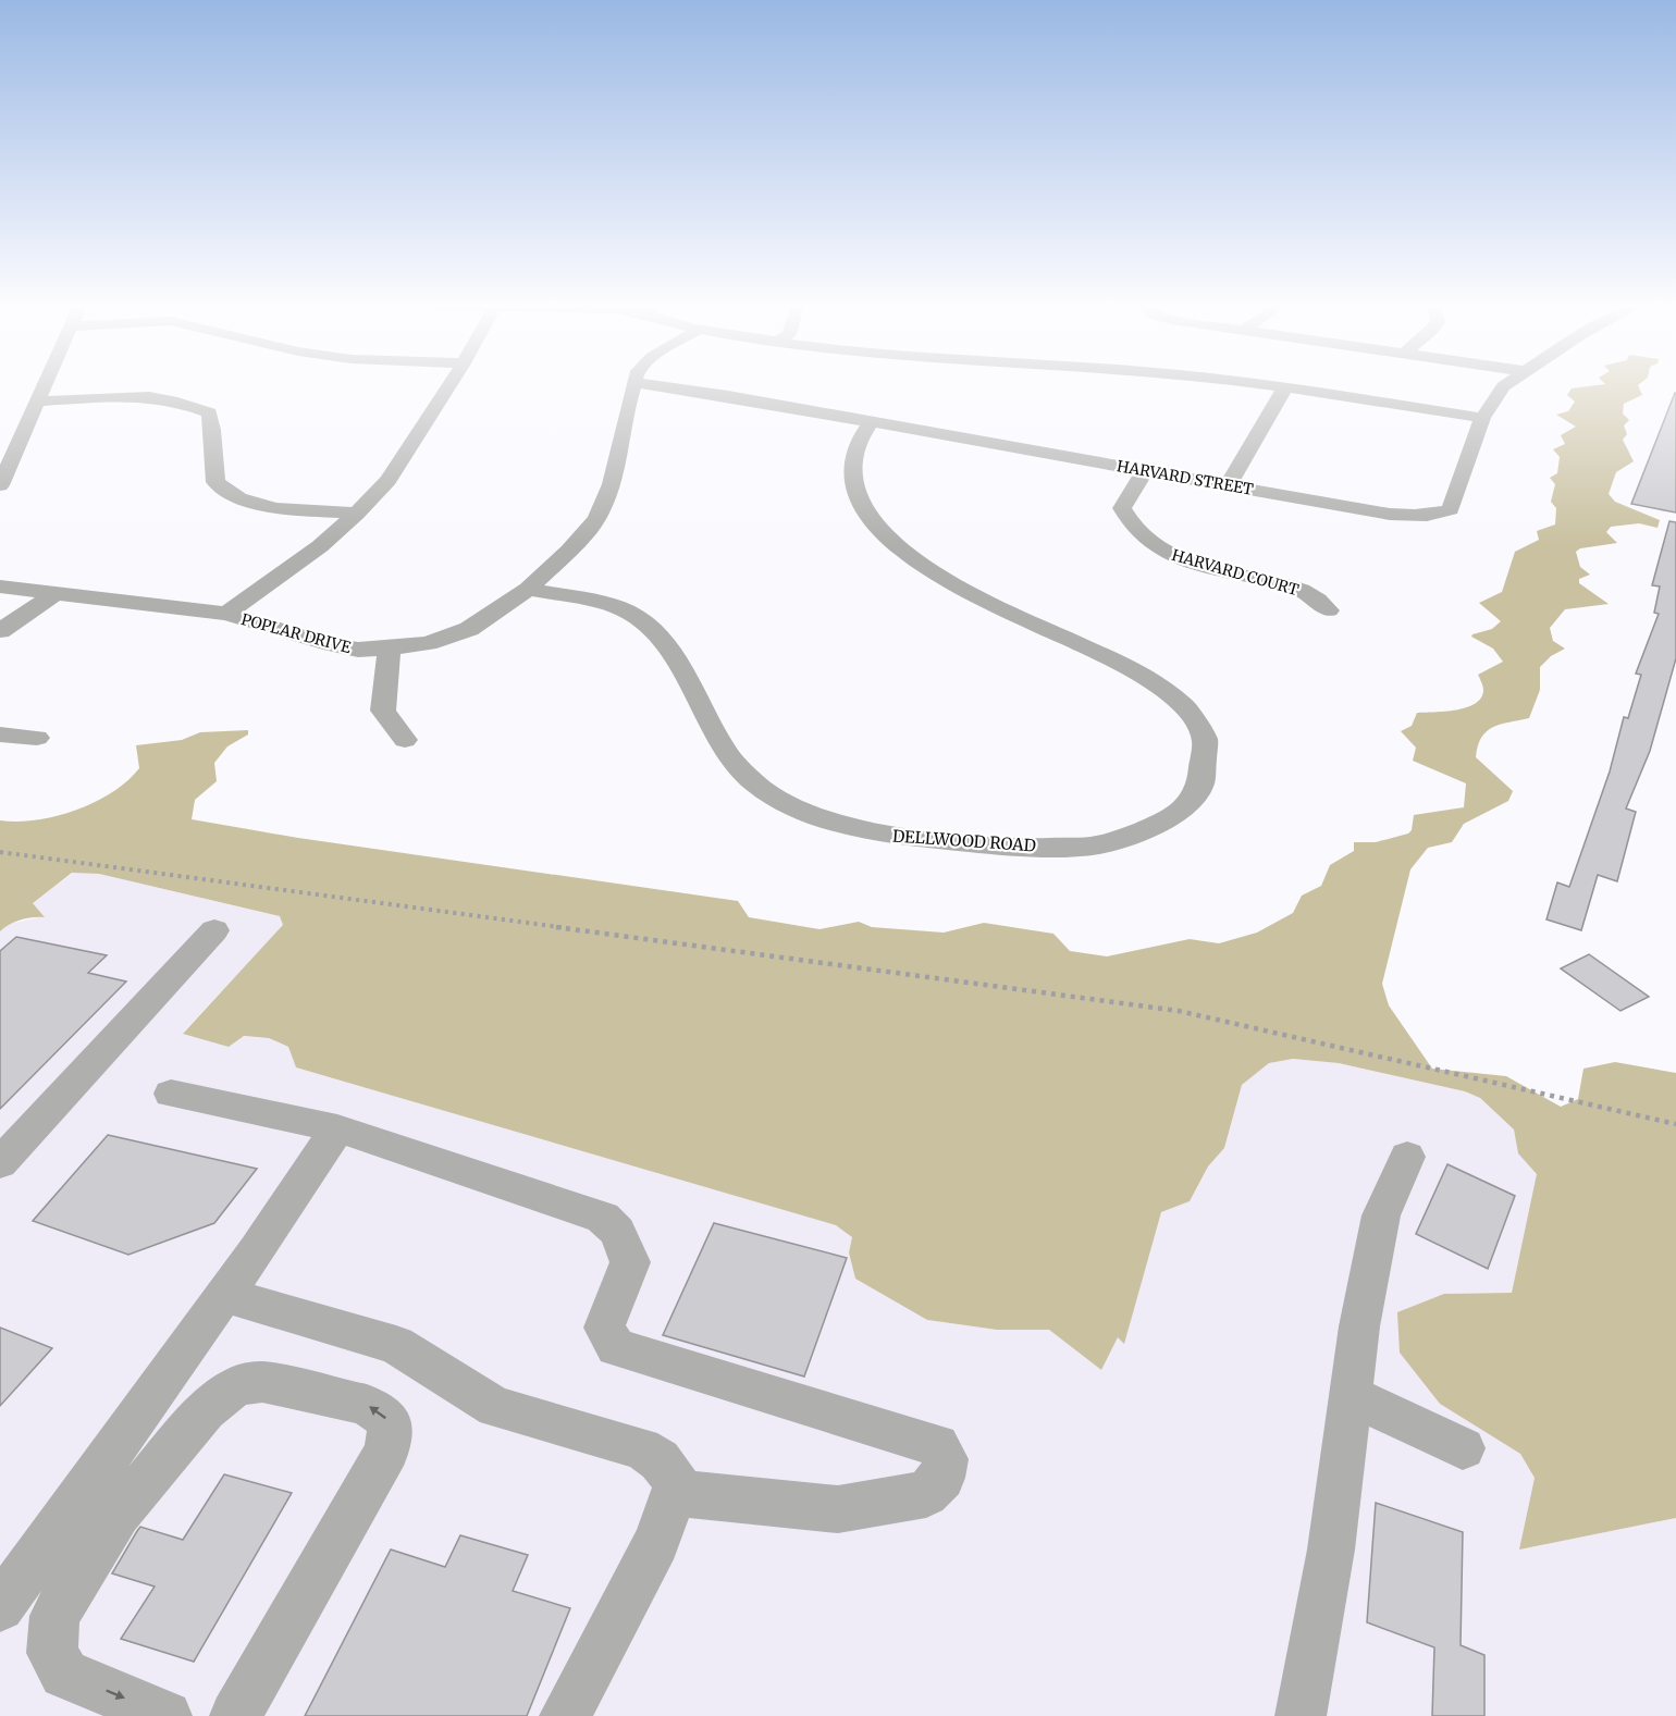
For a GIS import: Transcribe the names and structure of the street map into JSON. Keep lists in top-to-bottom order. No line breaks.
{"streets":{"street":["HARVARD STREET","HARVARD COURT","POPLAR DRIVE","DELLWOOD ROAD"]},"crossings":[["HARVARD STREET","HARVARD COURT"],["HARVARD STREET","DELLWOOD ROAD"],["POPLAR DRIVE","DELLWOOD ROAD"]]}
